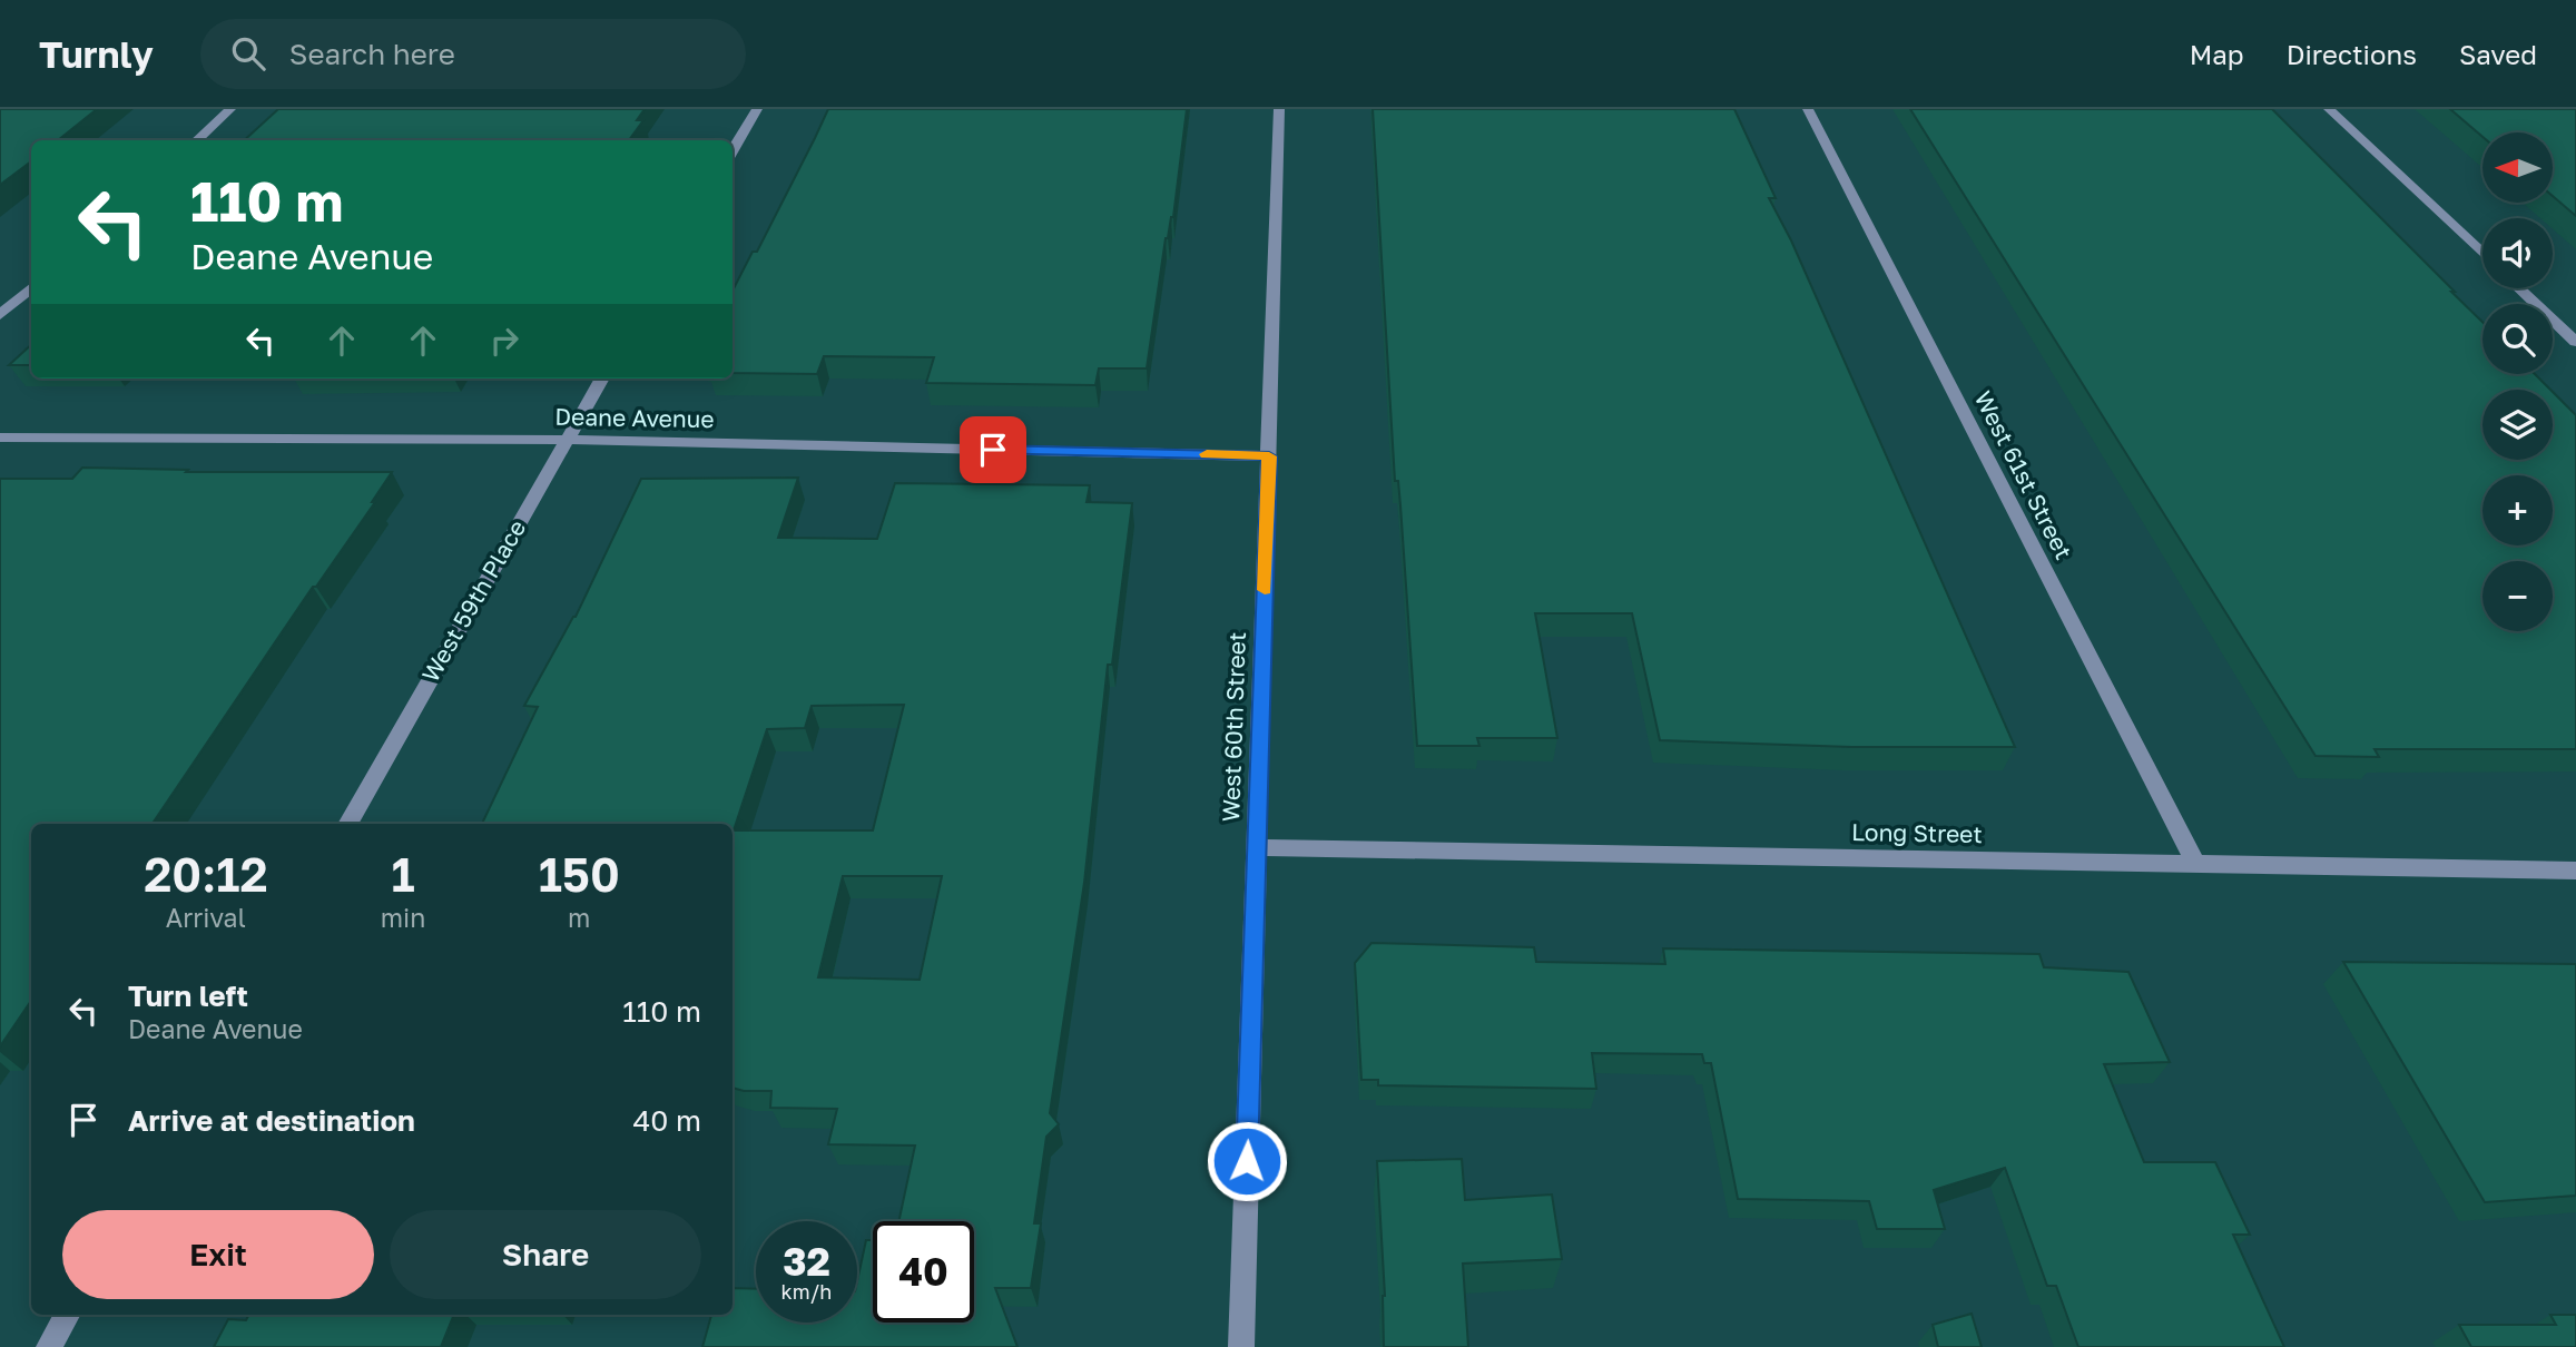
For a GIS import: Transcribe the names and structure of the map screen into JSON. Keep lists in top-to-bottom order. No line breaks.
{"streets":{"street":["Deane Avenue","West 61st Street","West 59th Place","West 60th Street","Long Street"]},"crossings":[["Deane Avenue","West 59th Place"],["Deane Avenue","West 60th Street"],["West 61st Street","Long Street"],["West 60th Street","Long Street"]],"north":"left","page":{"header":"Turnly","search":"Search here","nav":["Map","Directions","Saved"],"map_buttons":["+","−"],"turn":["110 m","Deane Avenue"],"eta":["20:12","Arrival","1","min","150","m"],"list":[{"name":"Turn left","note":"Deane Avenue","value":"110 m"},{"name":"Arrive at destination","value":"40 m"}],"buttons":["Exit","Share"],"speed":"32 km/h","limit":"40"}}
